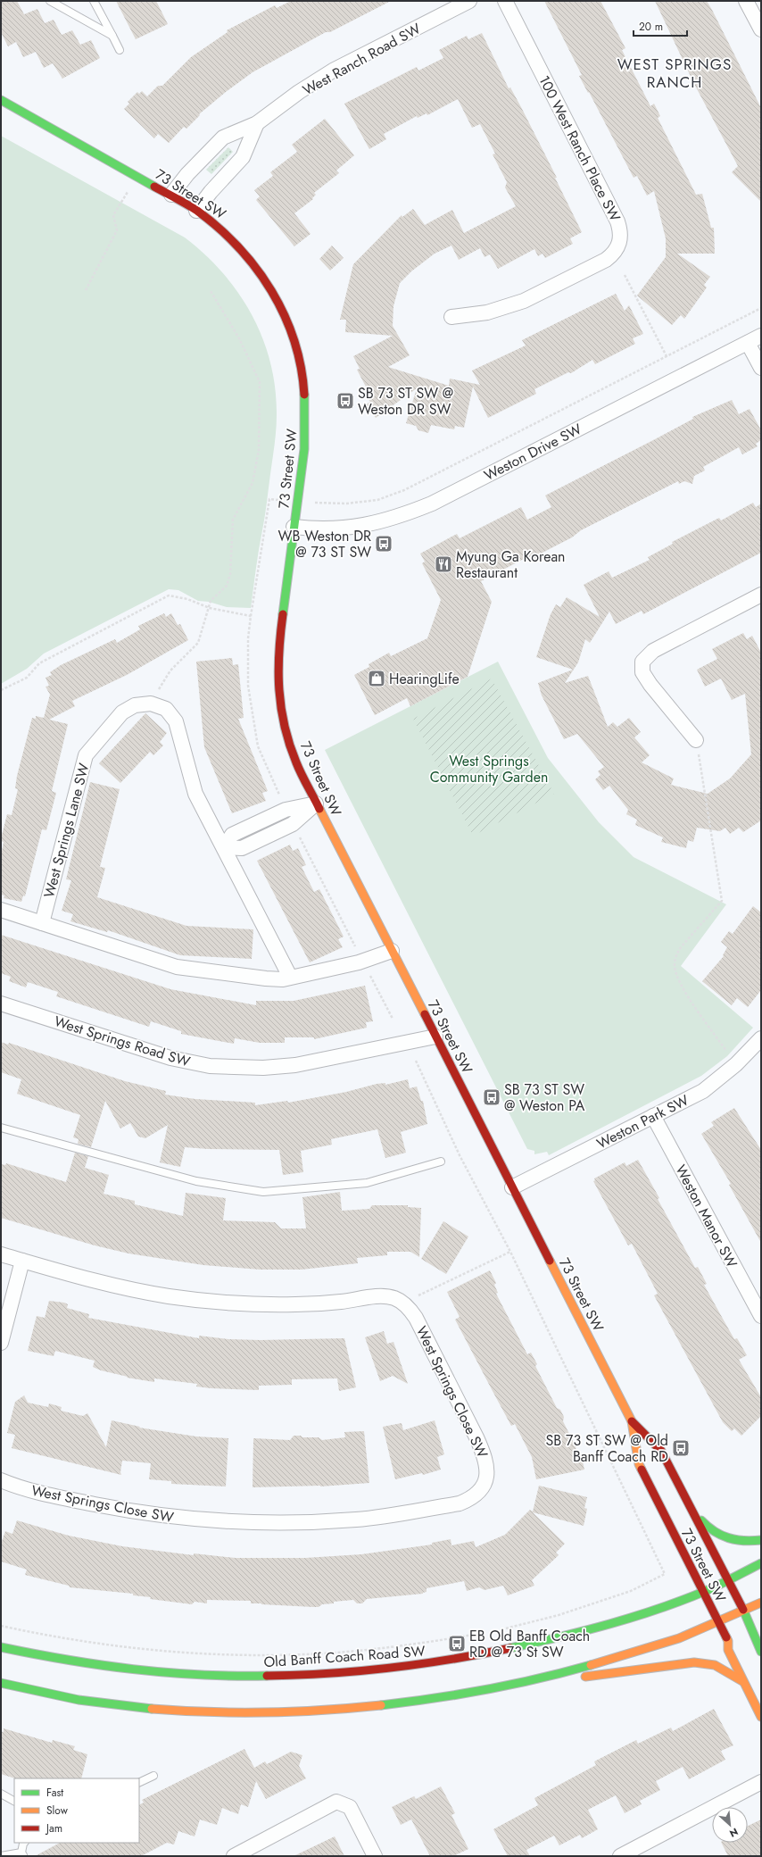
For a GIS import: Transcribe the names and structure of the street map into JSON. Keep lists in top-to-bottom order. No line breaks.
{"streets":{"street":["West Ranch Road SW","100 West Ranch Place SW","73 Street SW","Weston Drive SW","West Springs Lane SW","West Springs Road SW","Weston Park SW","Weston Manor SW","West Springs Close SW","Old Banff Coach Road SW"]},"crossings":[["West Ranch Road SW","73 Street SW"],["73 Street SW","Weston Drive SW"],["73 Street SW","West Springs Road SW"],["73 Street SW","Weston Park SW"],["73 Street SW","Old Banff Coach Road SW"],["Weston Park SW","Weston Manor SW"]],"districts":["WEST SPRINGS RANCH"],"parks":["West Springs Community Garden"],"places":{"bus stop":["SB 73 ST SW @ Weston DR SW","WB Weston DR @ 73 ST SW","SB 73 ST SW @ Weston PA","SB 73 ST SW @ Old Banff Coach RD","EB Old Banff Coach RD @ 73 St SW"],"restaurant":["Myung Ga Korean Restaurant"],"shop":["HearingLife"]},"legend":["Fast","Slow","Jam"],"scale_bar":"20 m","north":"bottom right"}
